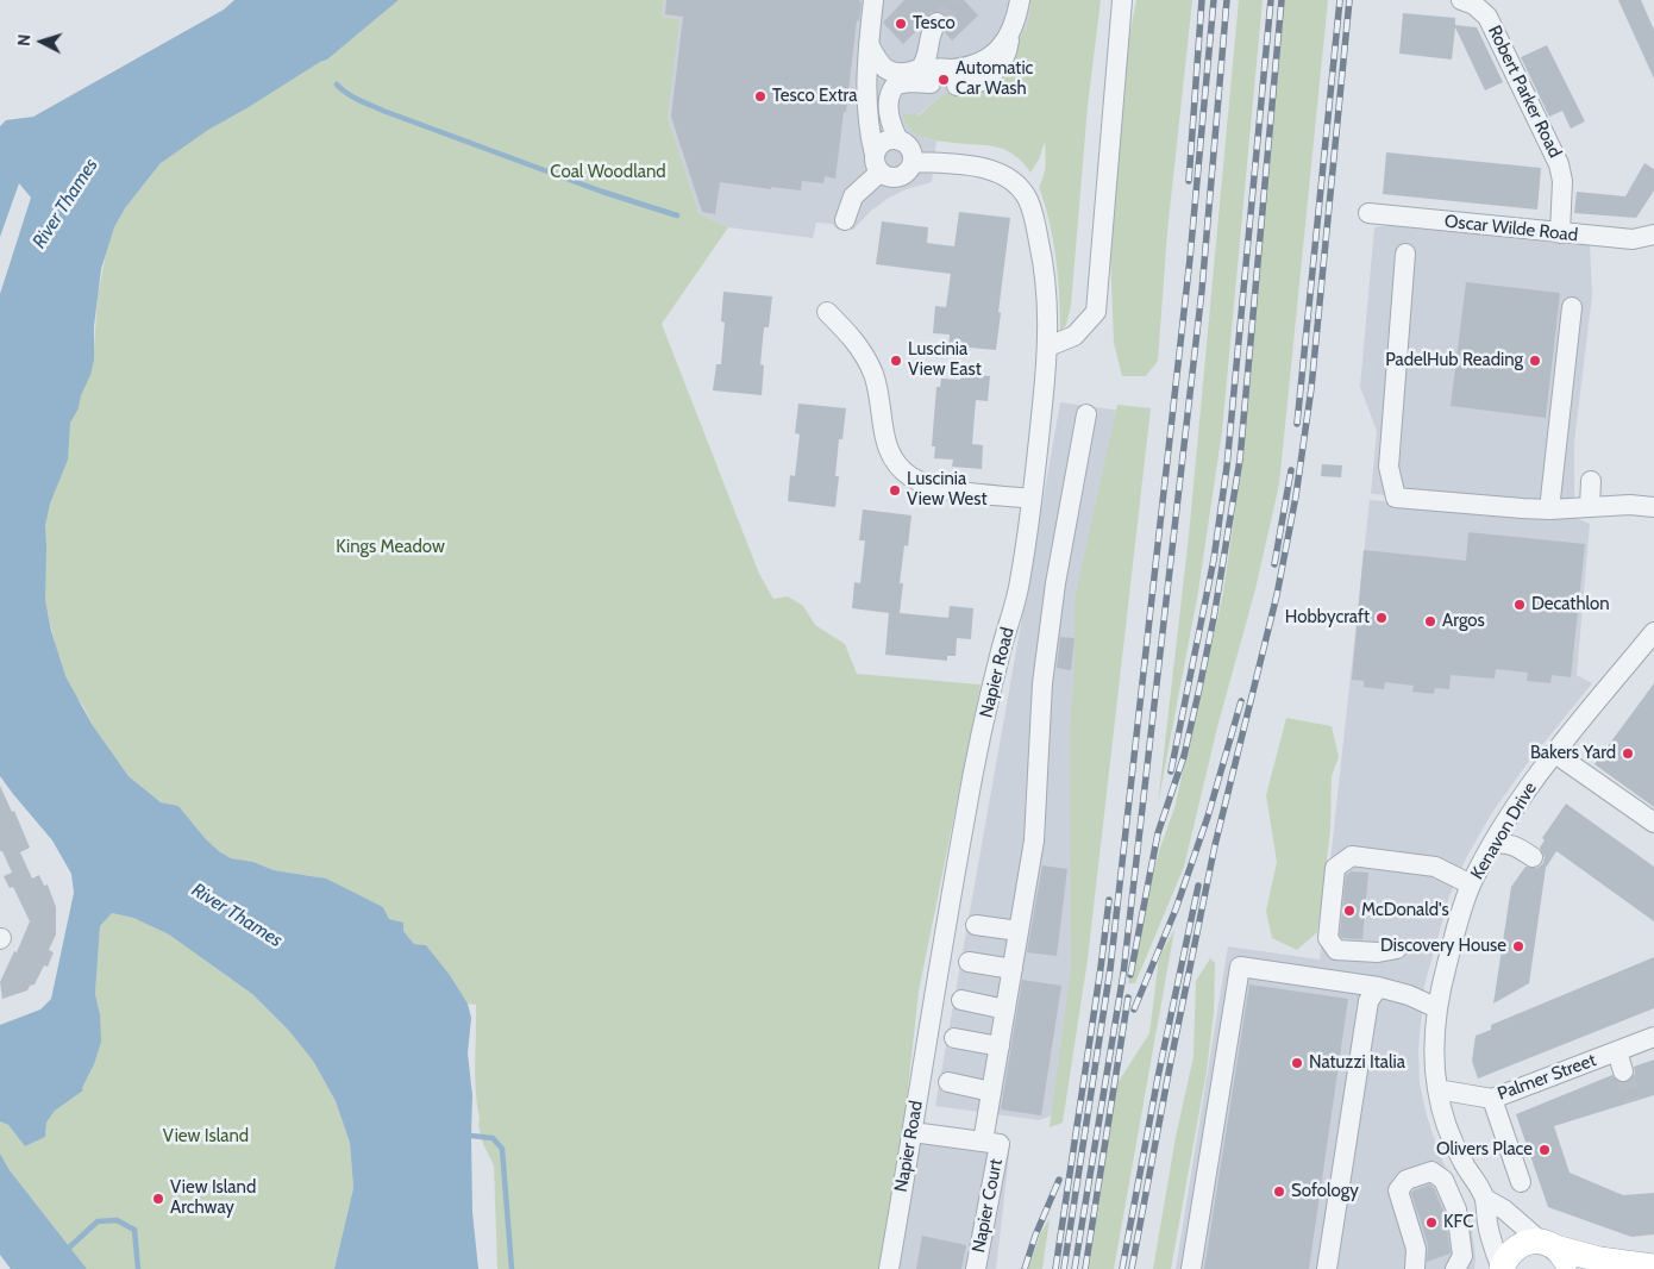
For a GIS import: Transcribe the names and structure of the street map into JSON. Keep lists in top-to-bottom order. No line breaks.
{"streets":{"street":["Robert Parker Road","Oscar Wilde Road","Napier Road","Kenavon Drive","Palmer Street","Napier Court"]},"crossings":[["Robert Parker Road","Oscar Wilde Road"],["Kenavon Drive","Palmer Street"]],"water":["River Thames"],"parks":["Coal Woodland","Kings Meadow","View Island"],"places":["Tesco","Automatic Car Wash","Tesco Extra","Luscinia View East","PadelHub Reading","Luscinia View West","Decathlon","Hobbycraft","Argos","Bakers Yard","McDonald's","Discovery House","Natuzzi Italia","Olivers Place","Sofology","View Island Archway","KFC"],"north":"left"}
